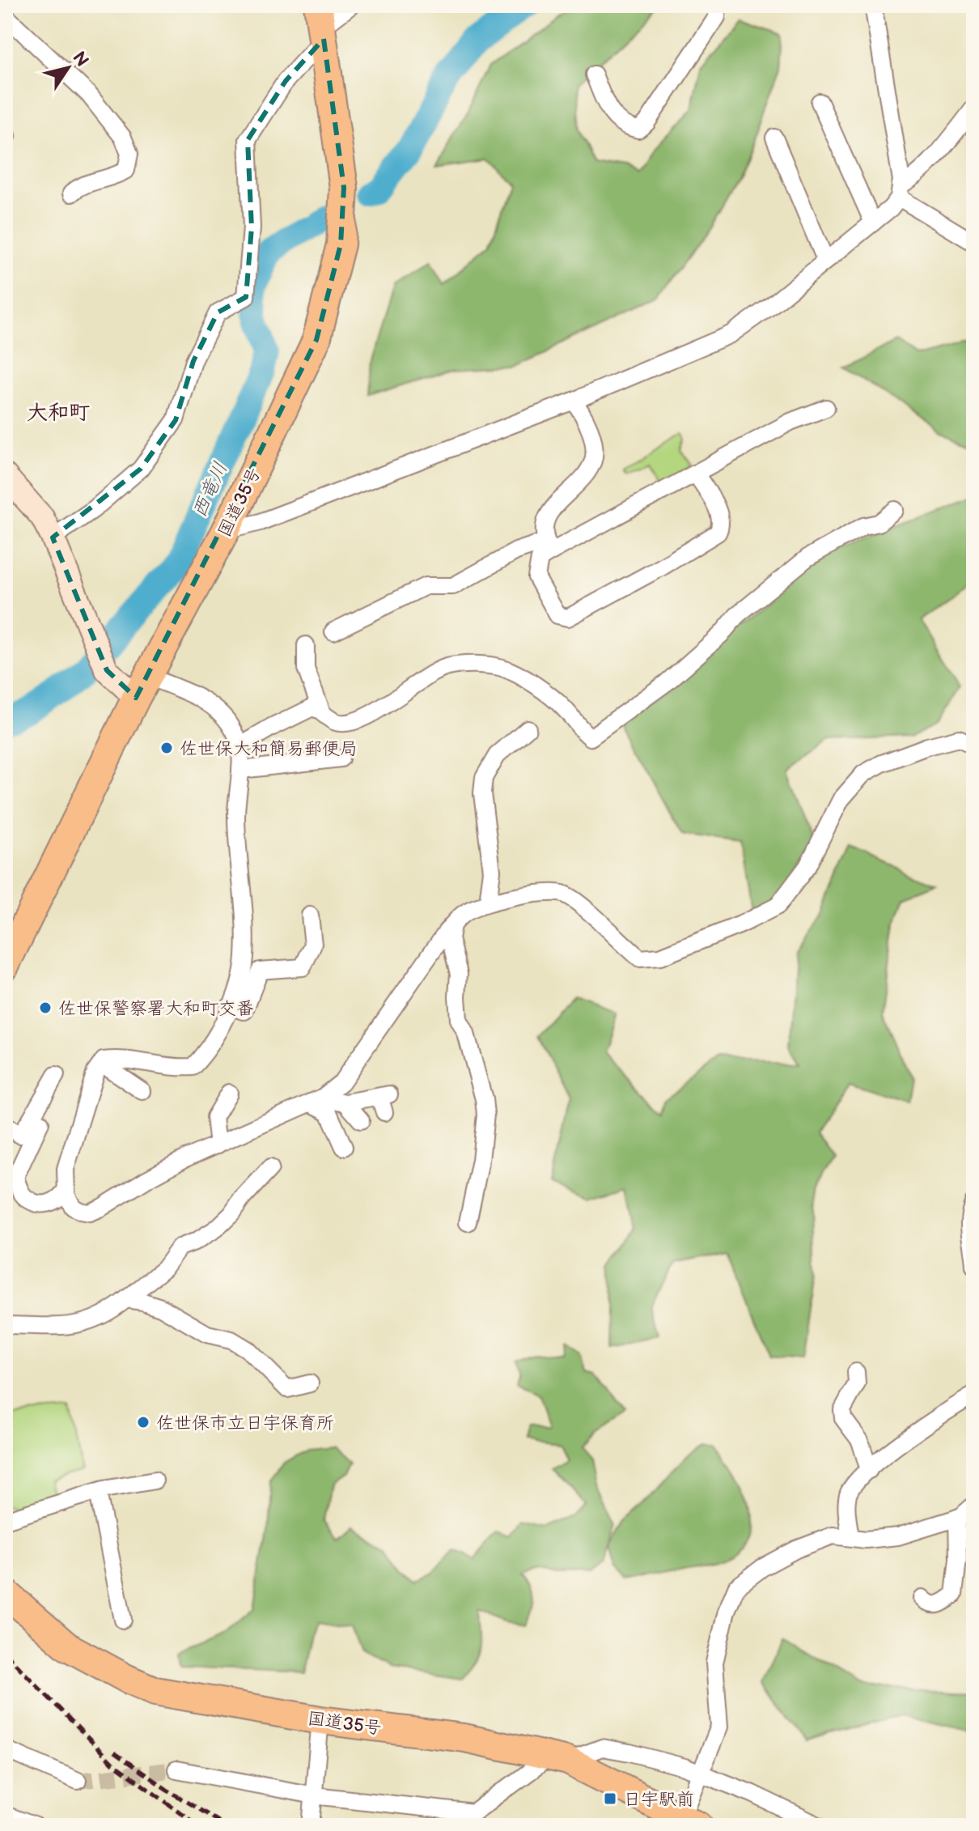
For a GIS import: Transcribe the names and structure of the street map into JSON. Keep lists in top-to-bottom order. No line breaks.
{"streets":{"highway":["国道35号"]},"districts":["大和町"],"water":["西竜川"],"places":{"other":["佐世保大和簡易郵便局","佐世保警察署大和町交番","佐世保市立日宇保育所"],"transit":["日宇駅前"]},"north":"top right"}
